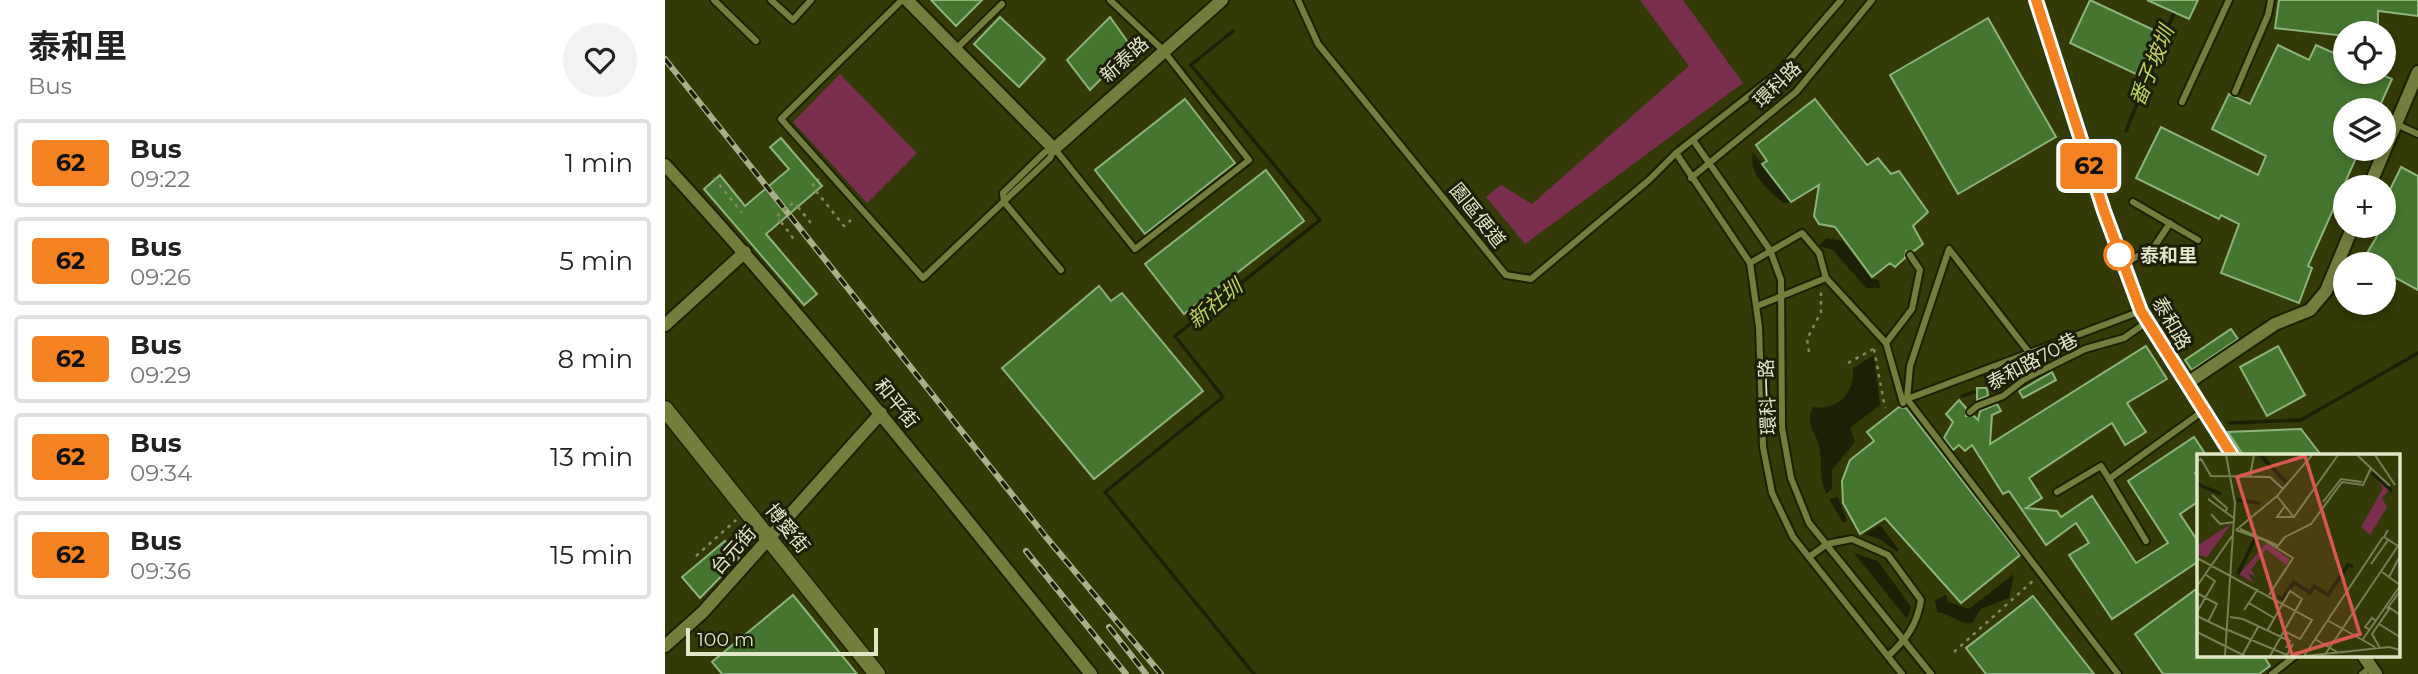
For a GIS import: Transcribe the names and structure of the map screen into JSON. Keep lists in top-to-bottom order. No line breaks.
{"streets":{"street":["新泰路","泰和路","和平街","博愛街","台元街"],"lane":["環科路","園區便道","泰和路70巷","環科一路"]},"crossings":[["環科路","園區便道"],["環科路","環科一路"],["園區便道","環科一路"],["泰和路","泰和路70巷"],["和平街","台元街"],["博愛街","台元街"]],"water":["番子坡圳","新社圳"],"places":["泰和里"],"lines":["bus line 62"],"scale_bar":"100 m","page":{"heading":["泰和里","Bus"],"on_map":"62","map_buttons":["+","−"],"list":[{"mark":"62","name":"Bus","note":"09:22","value":"1 min"},{"mark":"62","name":"Bus","note":"09:26","value":"5 min"},{"mark":"62","name":"Bus","note":"09:29","value":"8 min"},{"mark":"62","name":"Bus","note":"09:34","value":"13 min"},{"mark":"62","name":"Bus","note":"09:36","value":"15 min"}],"scale":"100 m"}}
